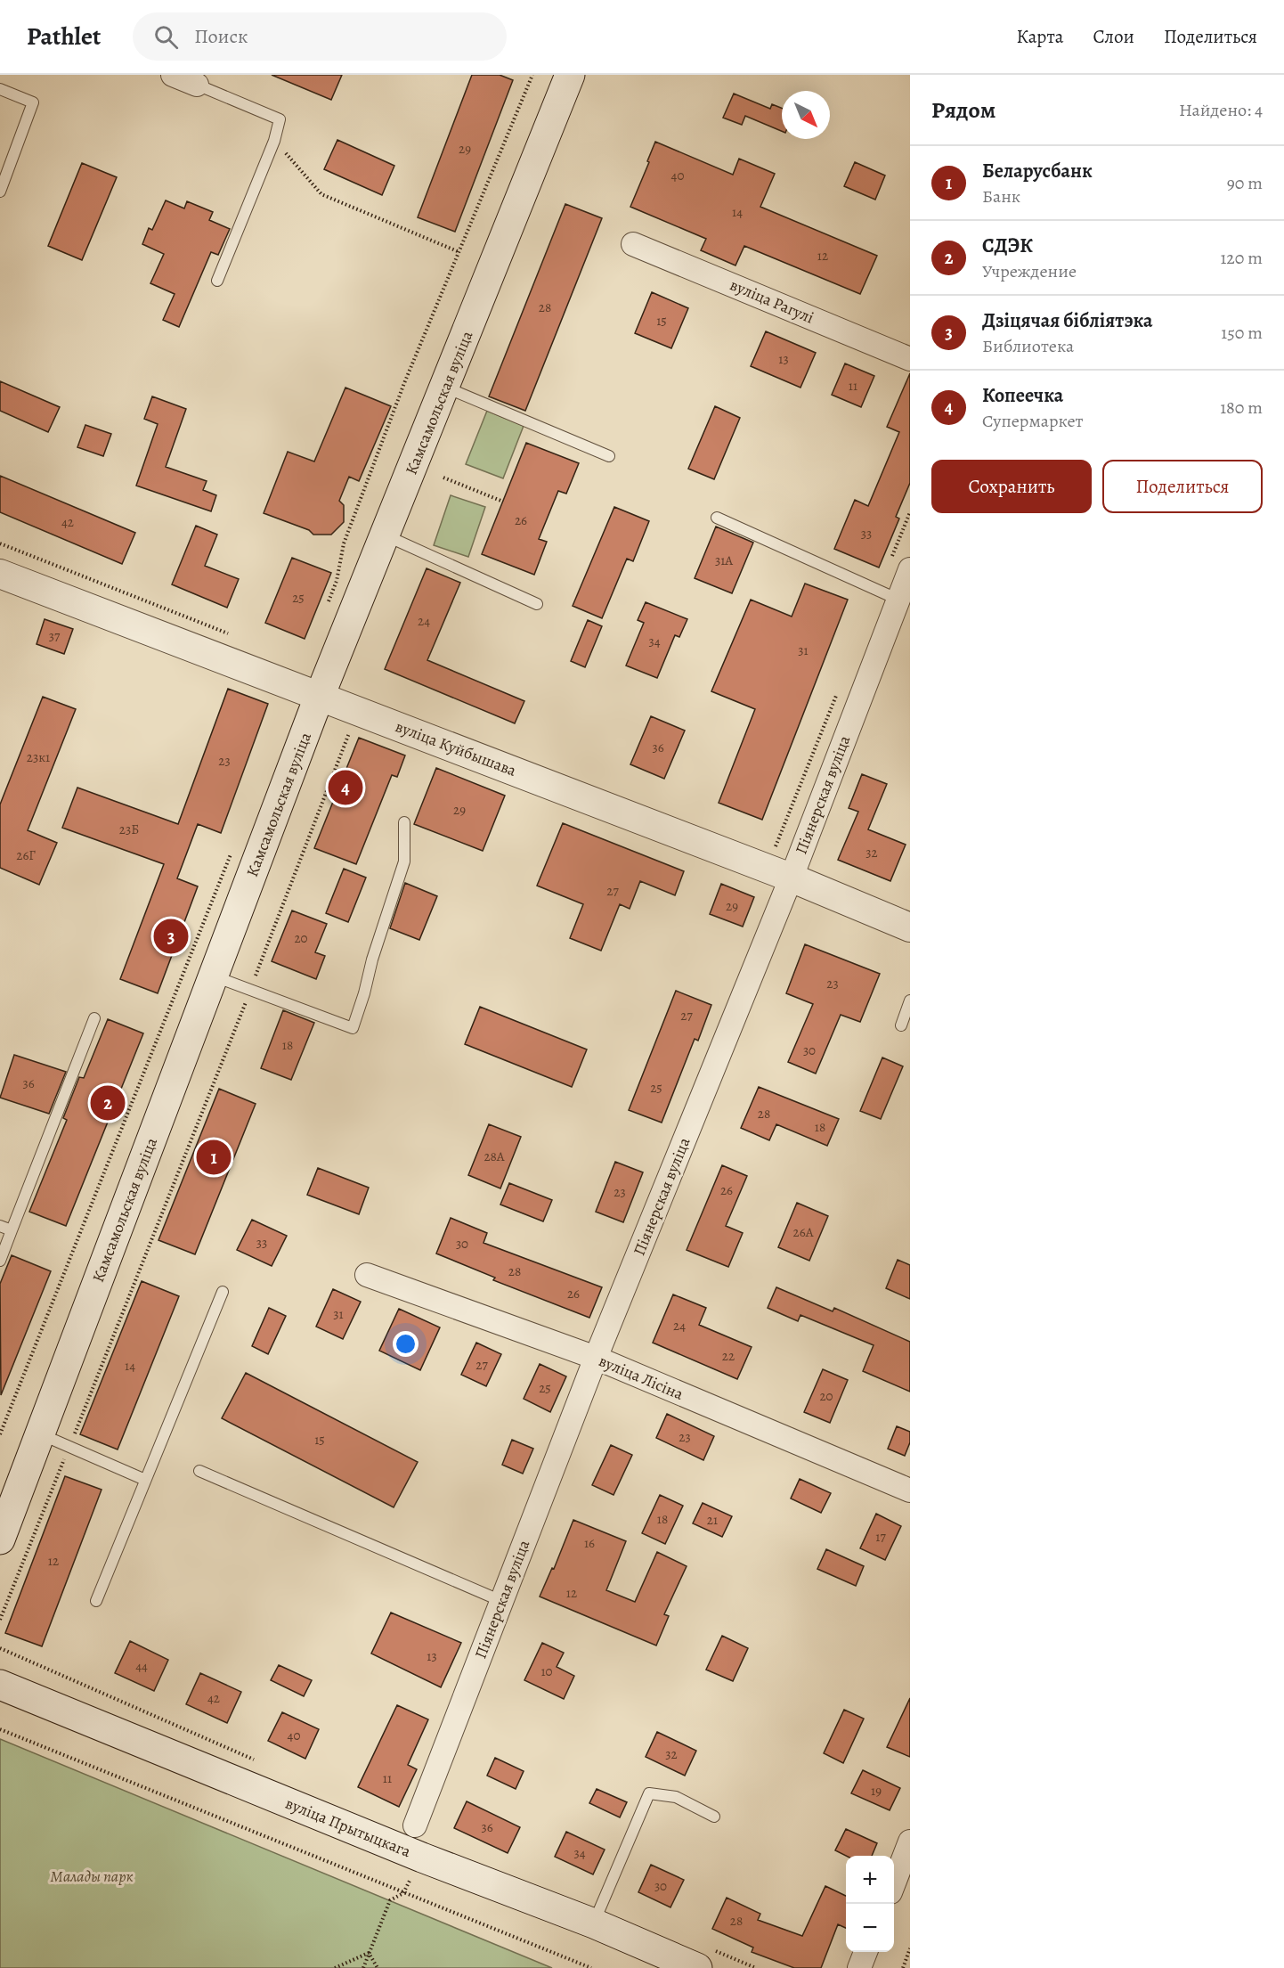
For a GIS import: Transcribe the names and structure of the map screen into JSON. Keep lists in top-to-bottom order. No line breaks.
{"streets":{"main road":["Камсамольская вуліца","вуліца Прытыцкага"],"street":["вуліца Рагулі","вуліца Куйбышава","Піянерская вуліца","вуліца Лісіна"]},"crossings":[["Камсамольская вуліца","вуліца Куйбышава"],["вуліца Куйбышава","Піянерская вуліца"],["Піянерская вуліца","вуліца Лісіна"]],"parks":["Малады парк"],"house_numbers":["29","40","14","12","28","15","13","11","26","42","33","31А","25","24","37","34","31","36","23к1","23","29","23Б","32","26Г","27","29","20","23","27","18","30","36","25","28","18","28А","26","23","26А","33","30","28","26","31","24","22","27","14","25","20","23","15","18","21","17","16","12","12","13","44","10","42","40","32","11","19","36","34","30","28"],"north":"bottom right","page":{"header":"Pathlet","search":"Поиск","nav":["Карта","Слои","Поделиться"],"heading":["Рядом","Найдено: 4"],"list":[{"mark":"1","name":"Беларусбанк","note":"Банк","value":"90 m"},{"mark":"2","name":"СДЭК","note":"Учреждение","value":"120 m"},{"mark":"3","name":"Дзіцячая бібліятэка","note":"Библиотека","value":"150 m"},{"mark":"4","name":"Копеечка","note":"Супермаркет","value":"180 m"}],"buttons":["Сохранить","Поделиться"],"pins":["4","3","2","1"],"map_buttons":["+","−"]}}
